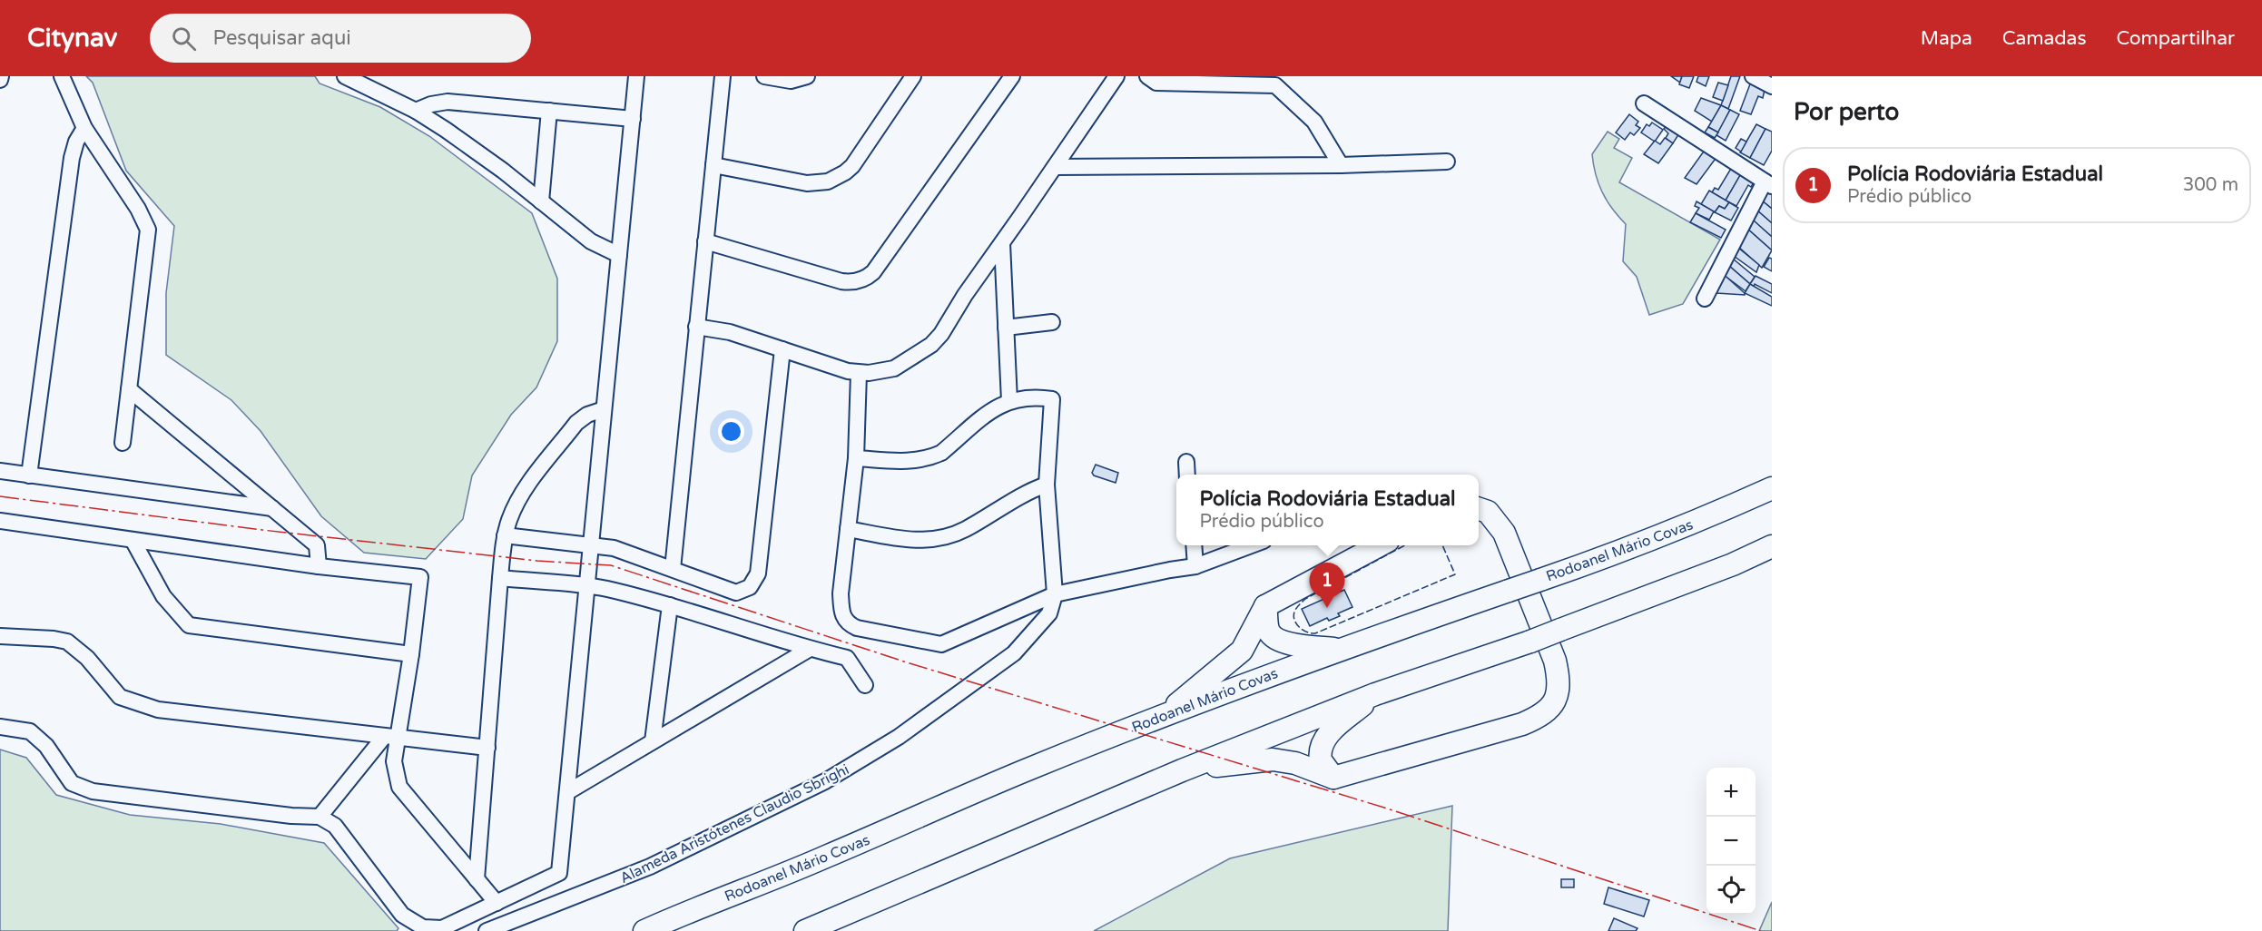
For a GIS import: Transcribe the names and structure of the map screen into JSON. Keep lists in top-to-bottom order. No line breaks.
{"streets":{"highway":["Rodoanel Mário Covas"],"street":["Alameda Aristótenes Claudio Sbrighi"]},"page":{"header":"Citynav","search":"Pesquisar aqui","nav":["Mapa","Camadas","Compartilhar"],"heading":"Por perto","list":[{"mark":"1","name":"Polícia Rodoviária Estadual","note":"Prédio público","value":"300 m"}],"popup":["Polícia Rodoviária Estadual","Prédio público"],"pins":"1","map_buttons":["+","−"]}}
